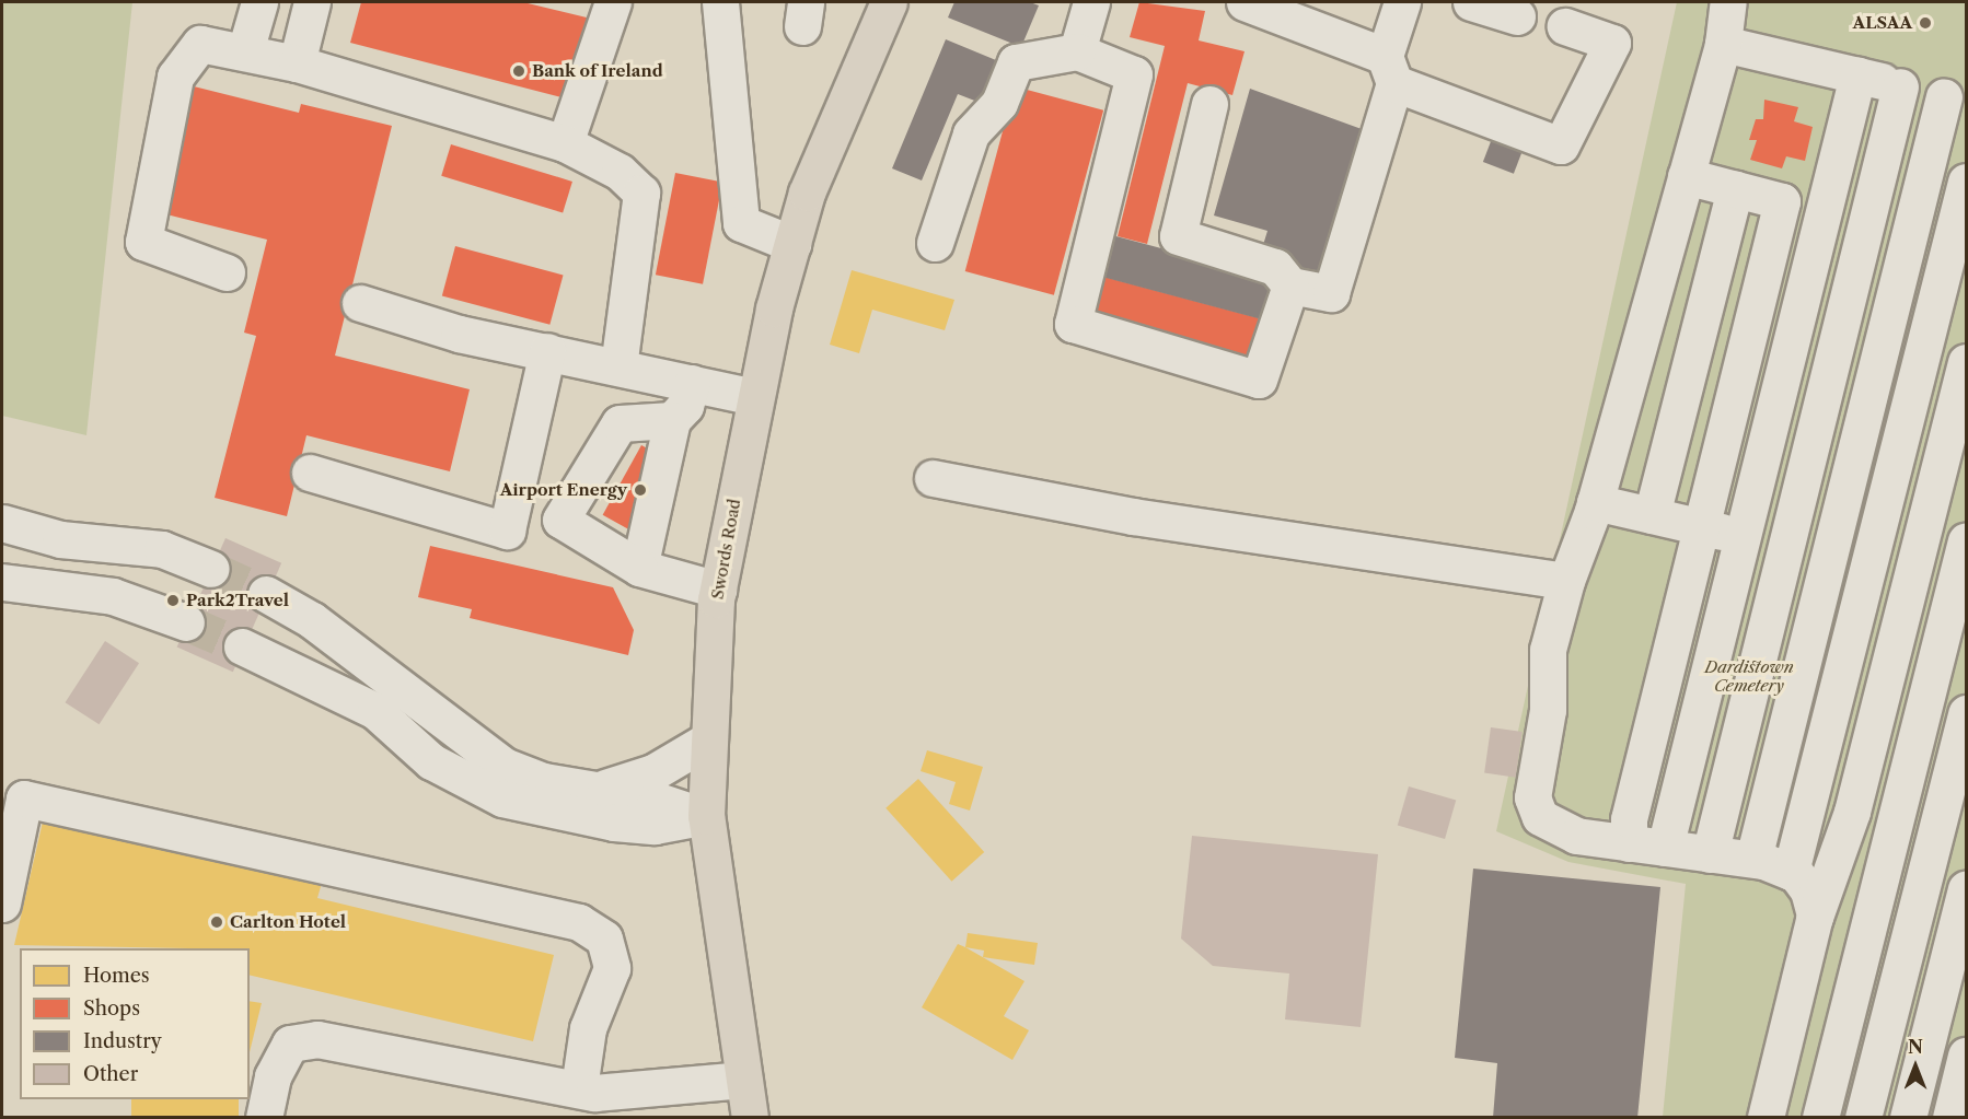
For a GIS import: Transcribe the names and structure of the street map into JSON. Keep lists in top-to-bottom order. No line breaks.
{"streets":{"main road":["Swords Road"]},"parks":["Dardistown Cemetery"],"places":["ALSAA","Bank of Ireland","Airport Energy","Park2Travel","Carlton Hotel"],"legend":["Homes","Shops","Industry","Other"],"north":"top"}
